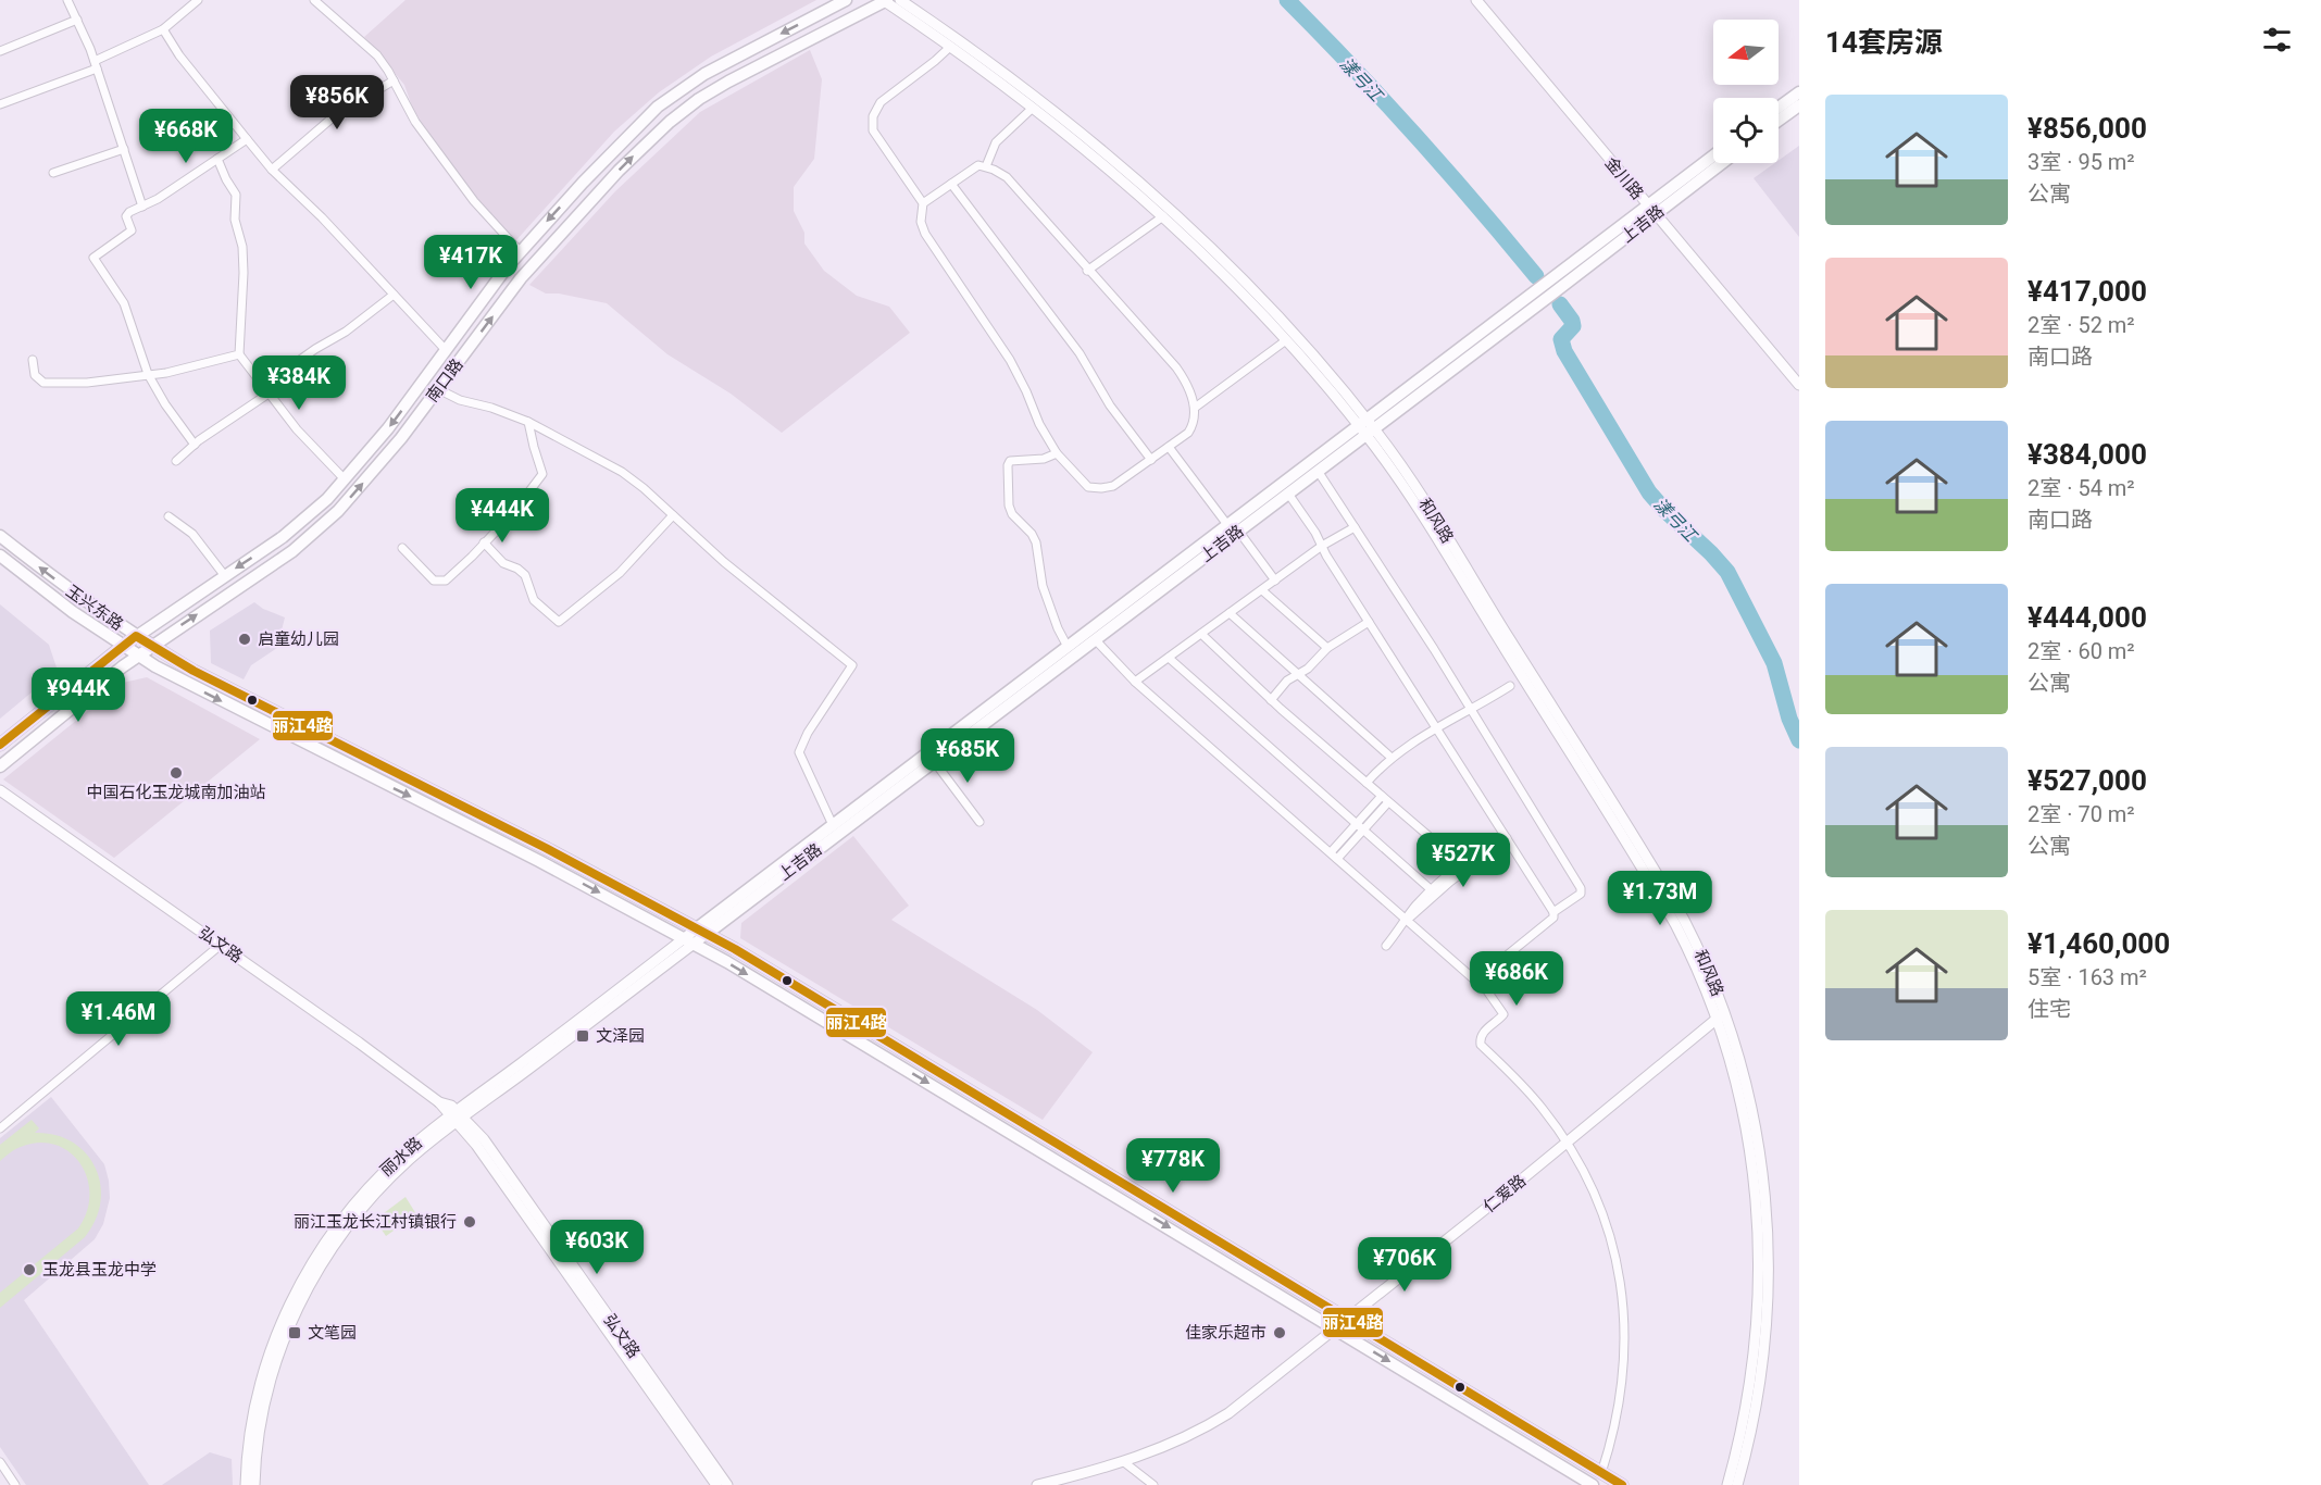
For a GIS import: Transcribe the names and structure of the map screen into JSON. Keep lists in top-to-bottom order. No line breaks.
{"streets":{"main road":["上吉路","南口路","玉兴东路"],"street":["金川路","和风路","弘文路","丽水路","仁爱路"]},"crossings":[["金川路","上吉路"],["上吉路","和风路"],["上吉路","玉兴东路"],["上吉路","丽水路"],["南口路","玉兴东路"],["和风路","仁爱路"],["玉兴东路","丽水路"],["玉兴东路","仁爱路"],["弘文路","丽水路"]],"water":["漾弓江"],"places":{"other":["启童幼儿园","中国石化玉龙城南加油站","丽江玉龙长江村镇银行","玉龙县玉龙中学","佳家乐超市"],"transit":["文泽园","文笔园"]},"lines":["transit line 丽江4路"],"north":"left","page":{"heading":"14套房源","price":["¥856K","¥668K","¥417K","¥384K","¥444K","¥944K","¥685K","¥527K","¥1.73M","¥686K","¥1.46M","¥778K","¥603K","¥706K"],"list":[{"name":"¥856,000","note":"3室 · 95 m² · 公寓"},{"name":"¥417,000","note":"2室 · 52 m² · 南口路"},{"name":"¥384,000","note":"2室 · 54 m² · 南口路"},{"name":"¥444,000","note":"2室 · 60 m² · 公寓"},{"name":"¥527,000","note":"2室 · 70 m² · 公寓"},{"name":"¥1,460,000","note":"5室 · 163 m² · 住宅"}]}}
